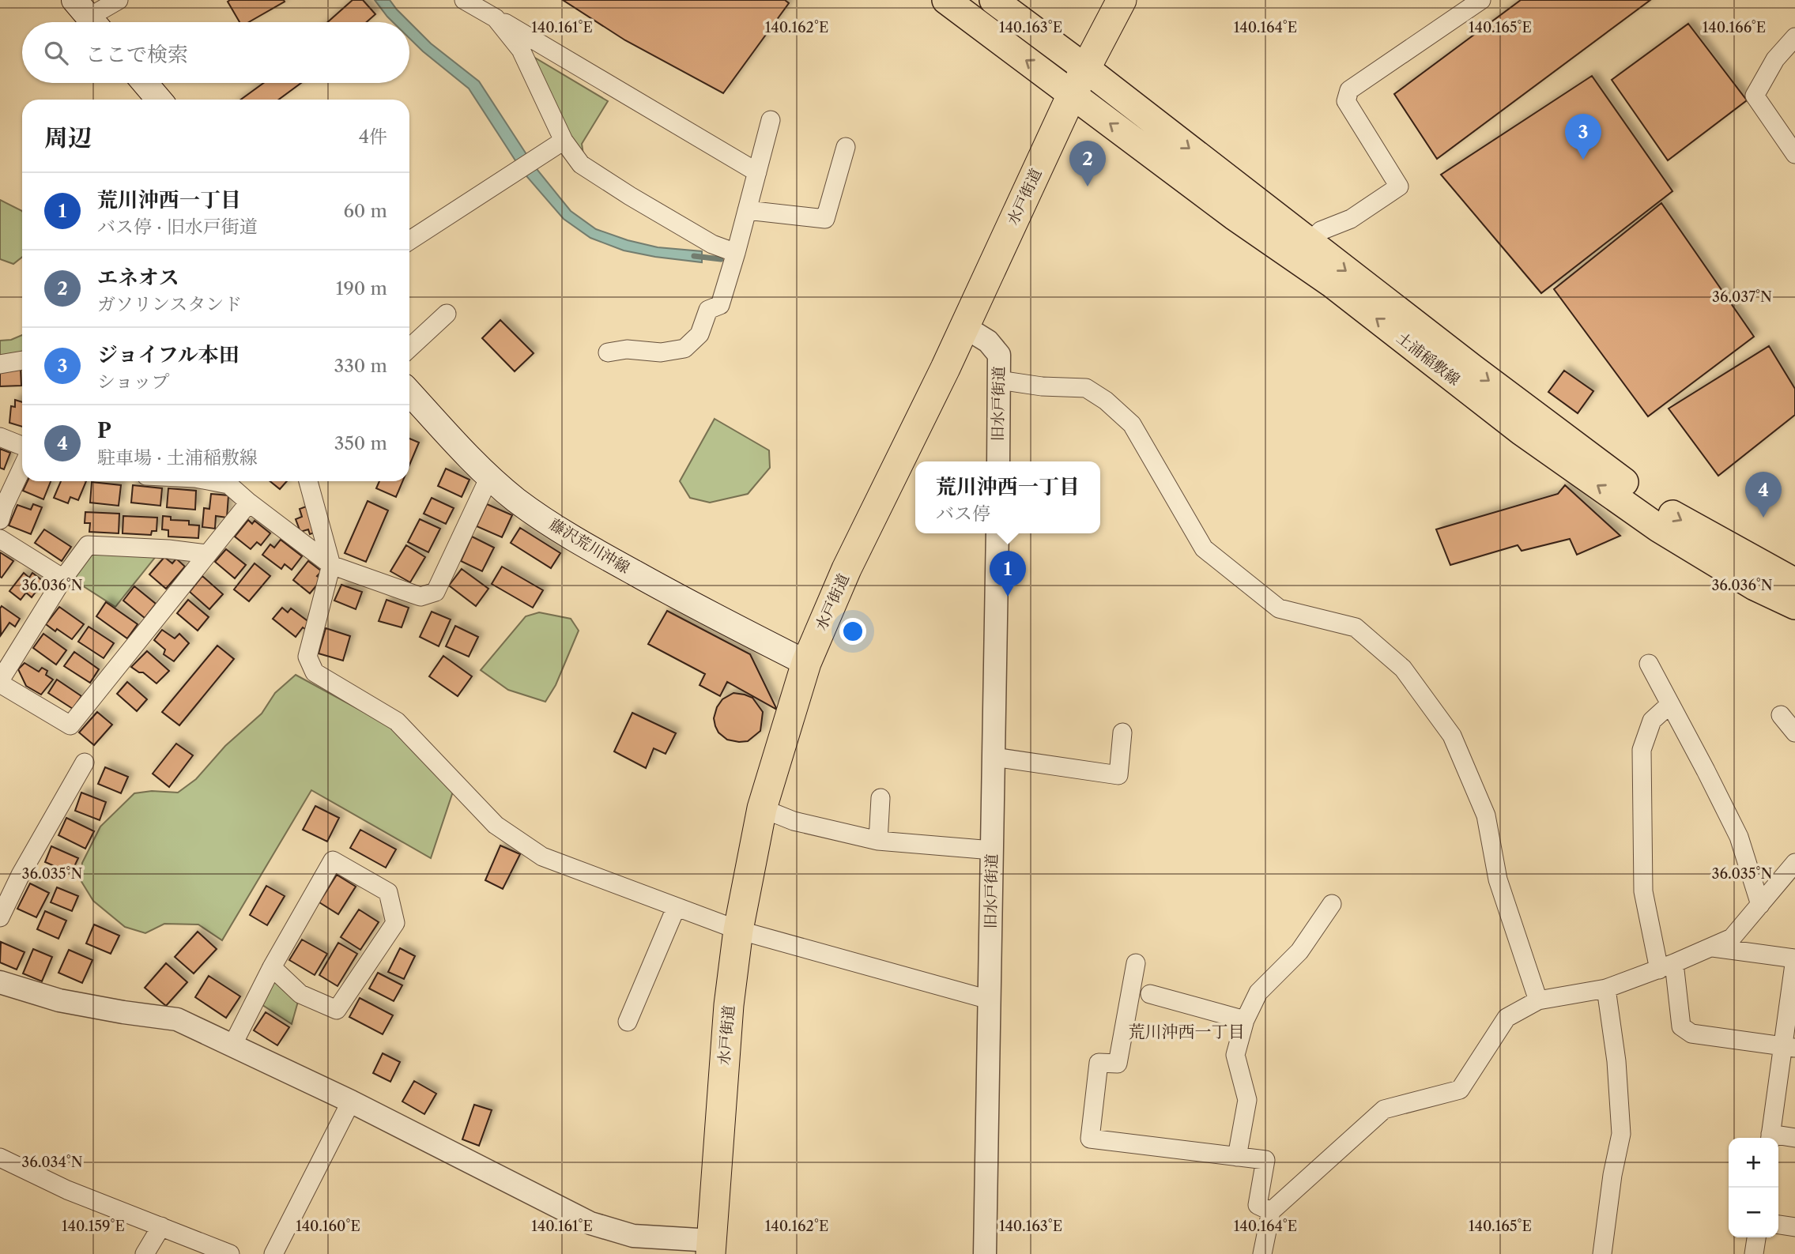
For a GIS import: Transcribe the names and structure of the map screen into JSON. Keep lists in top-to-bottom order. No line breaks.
{"streets":{"highway":["水戸街道"],"main road":["土浦稲敷線","藤沢荒川沖線"],"street":["旧水戸街道"]},"crossings":[["水戸街道","土浦稲敷線"],["水戸街道","旧水戸街道"],["水戸街道","藤沢荒川沖線"]],"districts":["荒川沖西一丁目"],"page":{"search":"ここで検索","heading":["周辺","4件"],"pins":["3","2","4","1"],"list":[{"mark":"1","name":"荒川沖西一丁目","note":"バス停 · 旧水戸街道","value":"60 m"},{"mark":"2","name":"エネオス","note":"ガソリンスタンド","value":"190 m"},{"mark":"3","name":"ジョイフル本田","note":"ショップ","value":"330 m"},{"mark":"4","name":"P","note":"駐車場 · 土浦稲敷線","value":"350 m"}],"popup":["荒川沖西一丁目","バス停"],"map_buttons":["+","−"]},"coordinates":["140.161°E","140.162°E","140.163°E","140.164°E","140.165°E","140.166°E","36.037°N","36.036°N","36.035°N","36.034°N","140.159°E","140.160°E"]}
